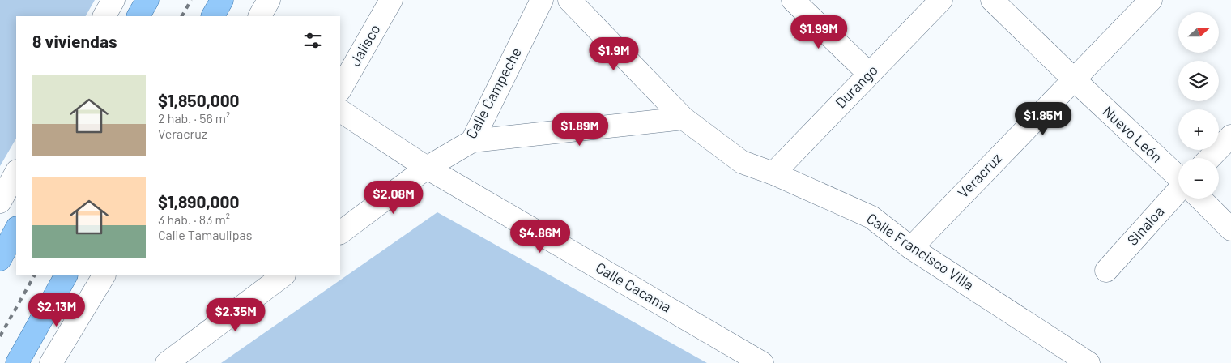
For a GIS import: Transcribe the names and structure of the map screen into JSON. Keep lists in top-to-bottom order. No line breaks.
{"streets":{"street":["Jalisco","Durango","Calle Campeche","Nuevo León","Veracruz","Sinaloa","Calle Francisco Villa","Calle Cacama"]},"crossings":[["Durango","Calle Francisco Villa"],["Calle Campeche","Calle Cacama"],["Nuevo León","Veracruz"],["Veracruz","Calle Francisco Villa"]],"north":"right","page":{"map_buttons":["+","−"],"price":["$1.99M","$1.9M","$1.85M","$1.89M","$2.08M","$4.86M","$2.13M","$2.35M"],"heading":"8 viviendas","list":[{"name":"$1,850,000","note":"2 hab. · 56 m² · Veracruz"},{"name":"$1,890,000","note":"3 hab. · 83 m² · Calle Tamaulipas"}]}}
